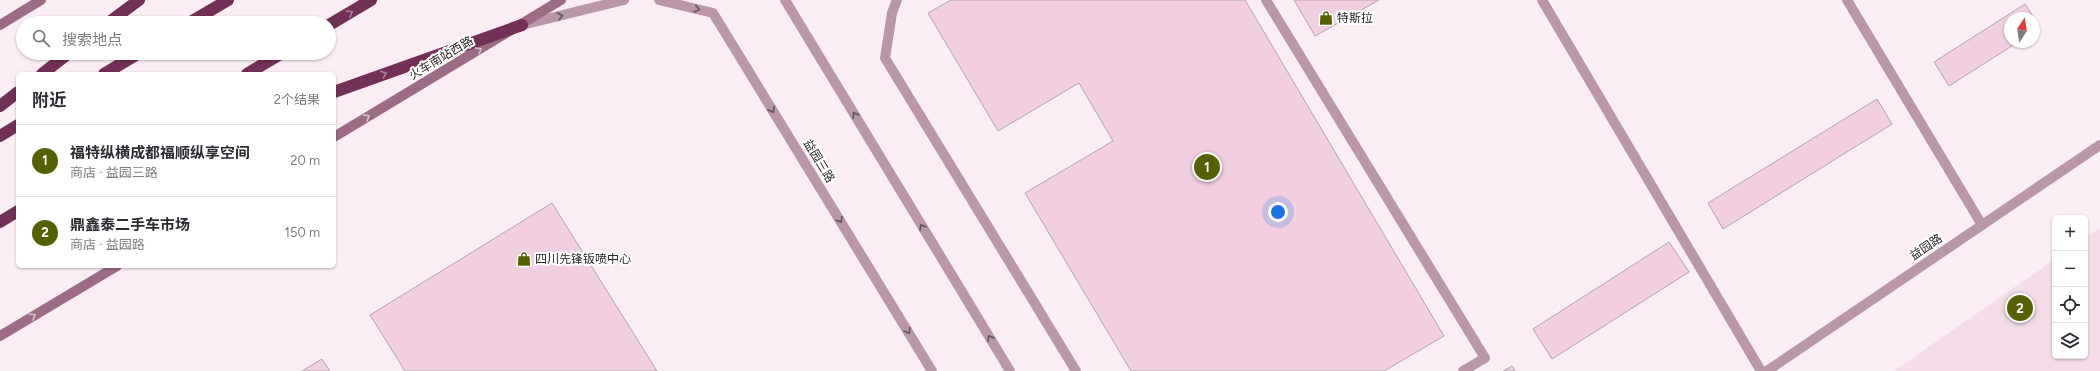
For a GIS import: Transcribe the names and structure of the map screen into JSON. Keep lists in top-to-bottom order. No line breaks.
{"streets":{"main road":["火车南站西路"],"street":["益园三路","益园路"]},"one_way":["火车南站西路"],"places":{"shop":["特斯拉","四川先锋钣喷中心"]},"north":"top","page":{"search":"搜索地点","heading":["附近","2个结果"],"list":[{"mark":"1","name":"福特纵横成都福顺纵享空间","note":"商店 · 益园三路","value":"20 m"},{"mark":"2","name":"鼎鑫泰二手车市场","note":"商店 · 益园路","value":"150 m"}],"pins":["1","2"],"map_buttons":["+","−"]}}
